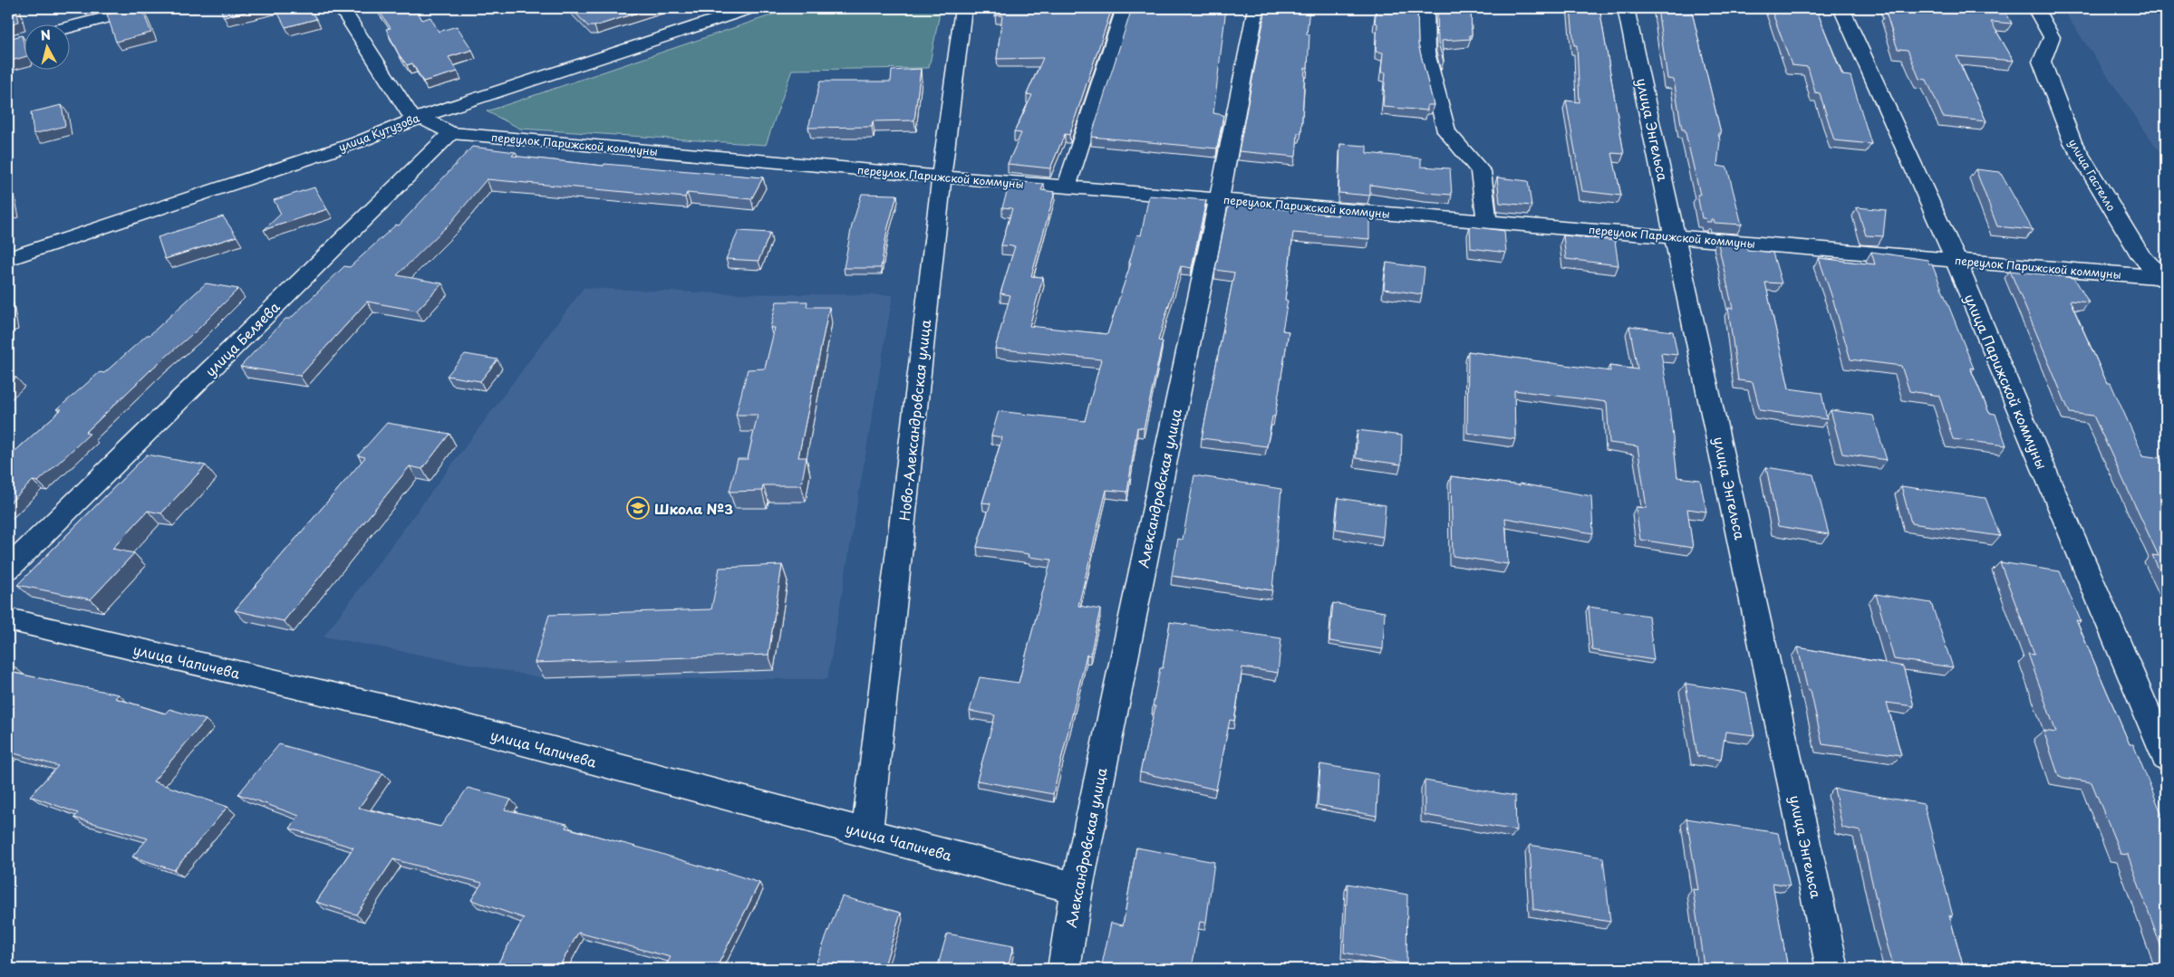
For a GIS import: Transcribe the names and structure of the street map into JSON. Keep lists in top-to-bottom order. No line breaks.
{"streets":{"street":["улица Энгельса","улица Кутузова","переулок Парижской коммуны","улица Гастелло","улица Беляева","улица Парижской коммуны","Ново-Александровская улица","Александровская улица","улица Чапичева"]},"crossings":[["улица Энгельса","переулок Парижской коммуны"],["переулок Парижской коммуны","улица Гастелло"],["переулок Парижской коммуны","улица Беляева"],["переулок Парижской коммуны","улица Парижской коммуны"],["переулок Парижской коммуны","Ново-Александровская улица"],["переулок Парижской коммуны","Александровская улица"],["Ново-Александровская улица","улица Чапичева"],["Александровская улица","улица Чапичева"]],"places":{"school or university":["Школа №3"]},"north":"top"}
